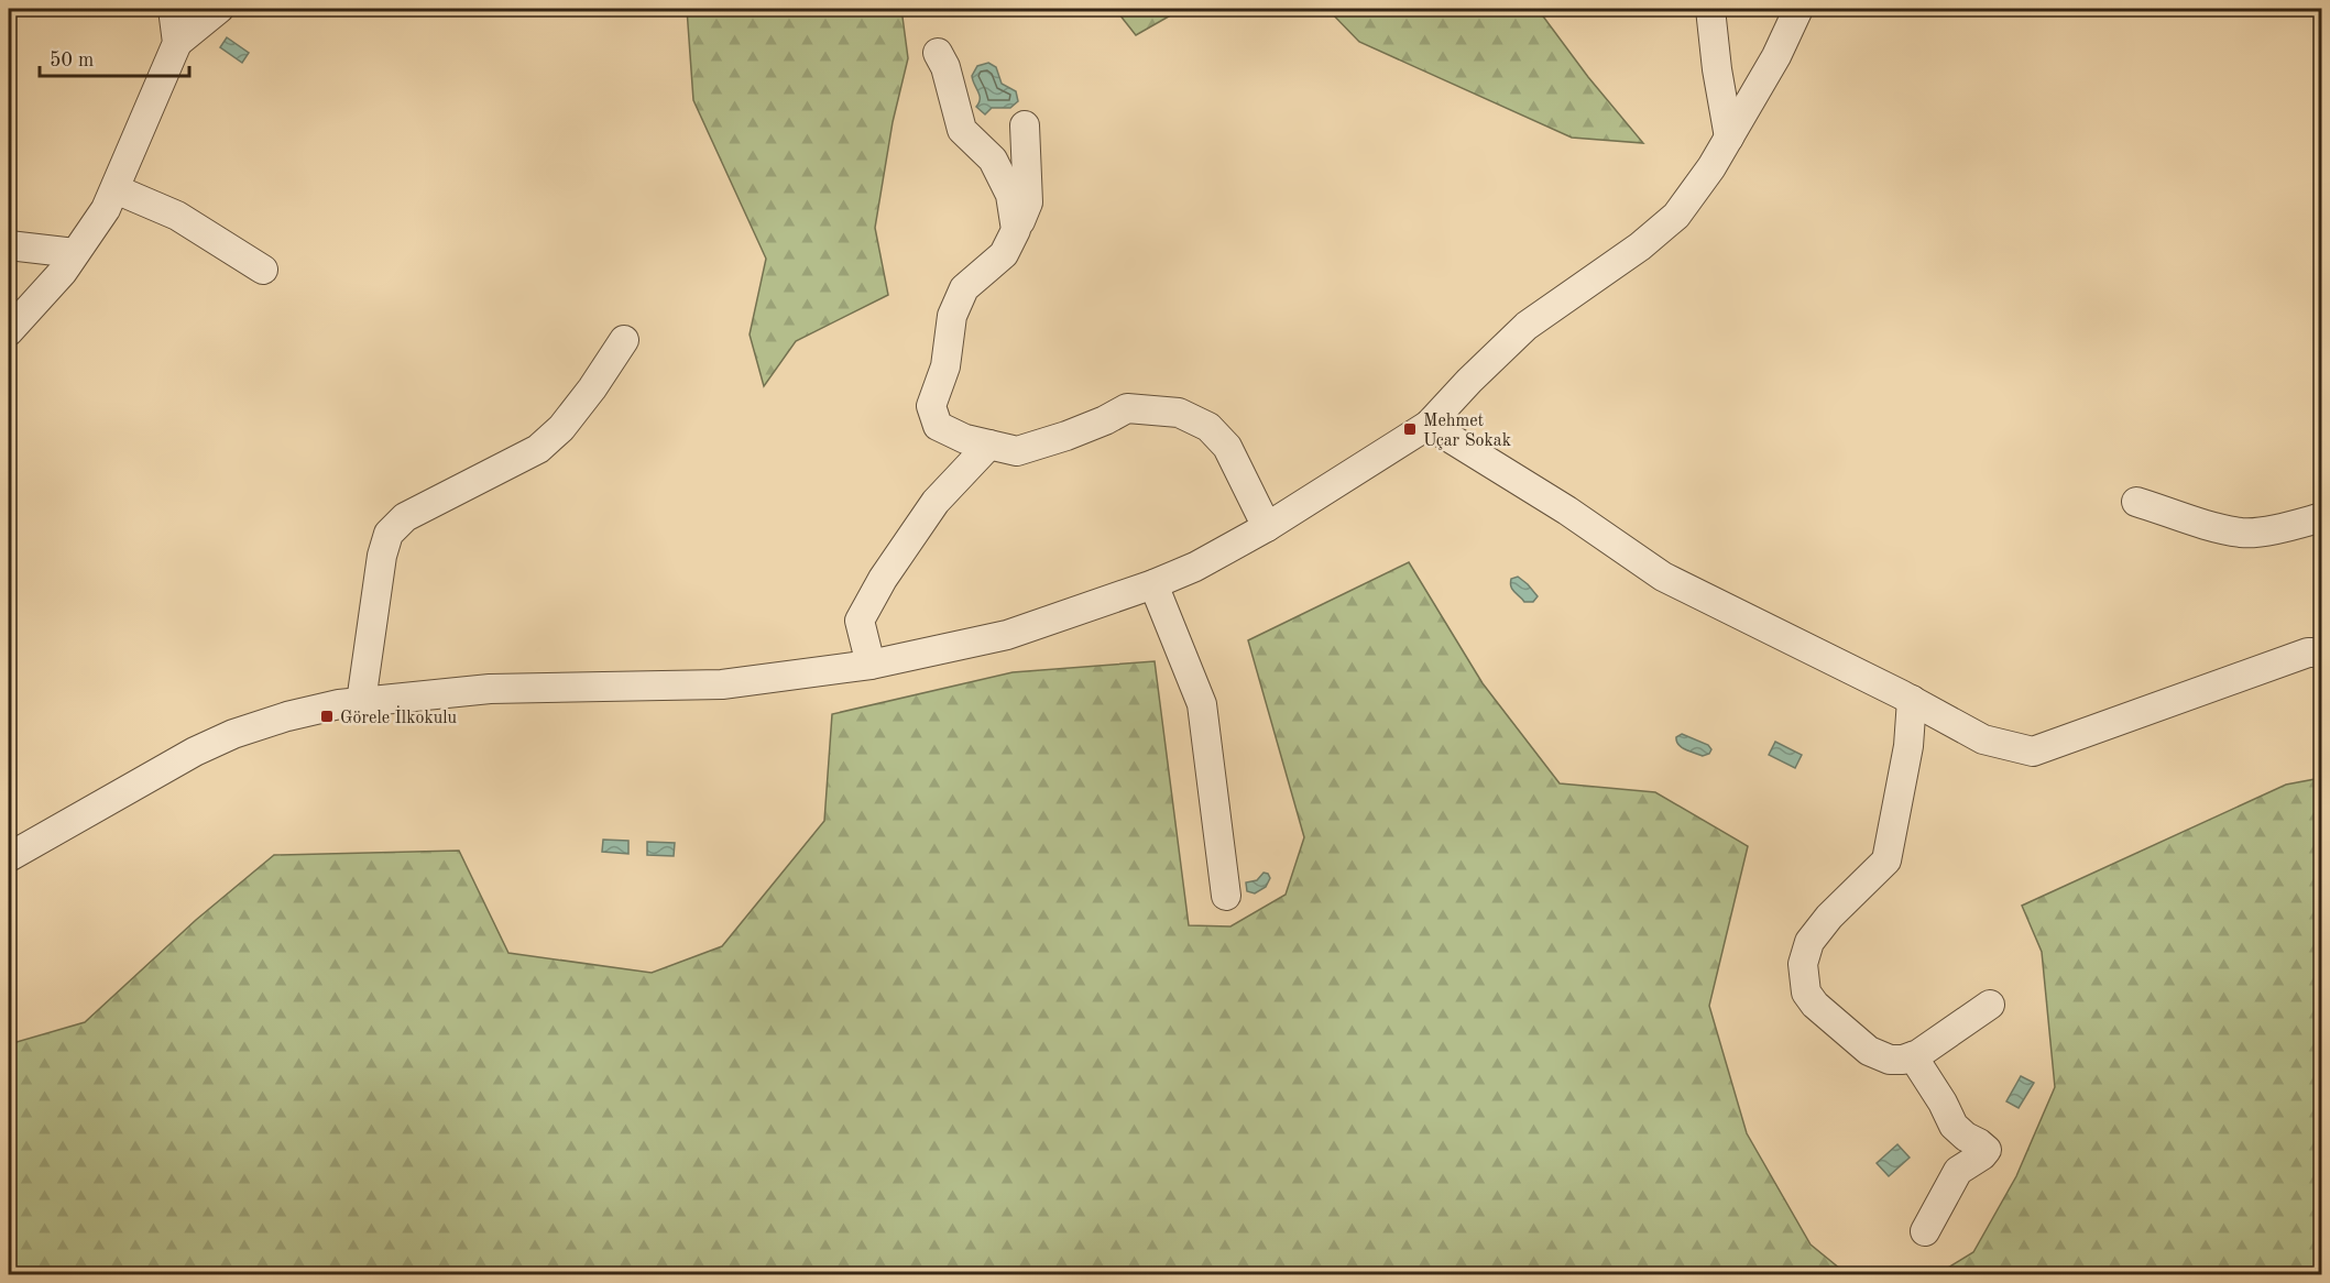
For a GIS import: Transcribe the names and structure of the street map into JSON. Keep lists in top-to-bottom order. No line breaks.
{"places":{"transit":["Mehmet Uçar Sokak","Görele İlkokulu"]},"scale_bar":"50 m"}
